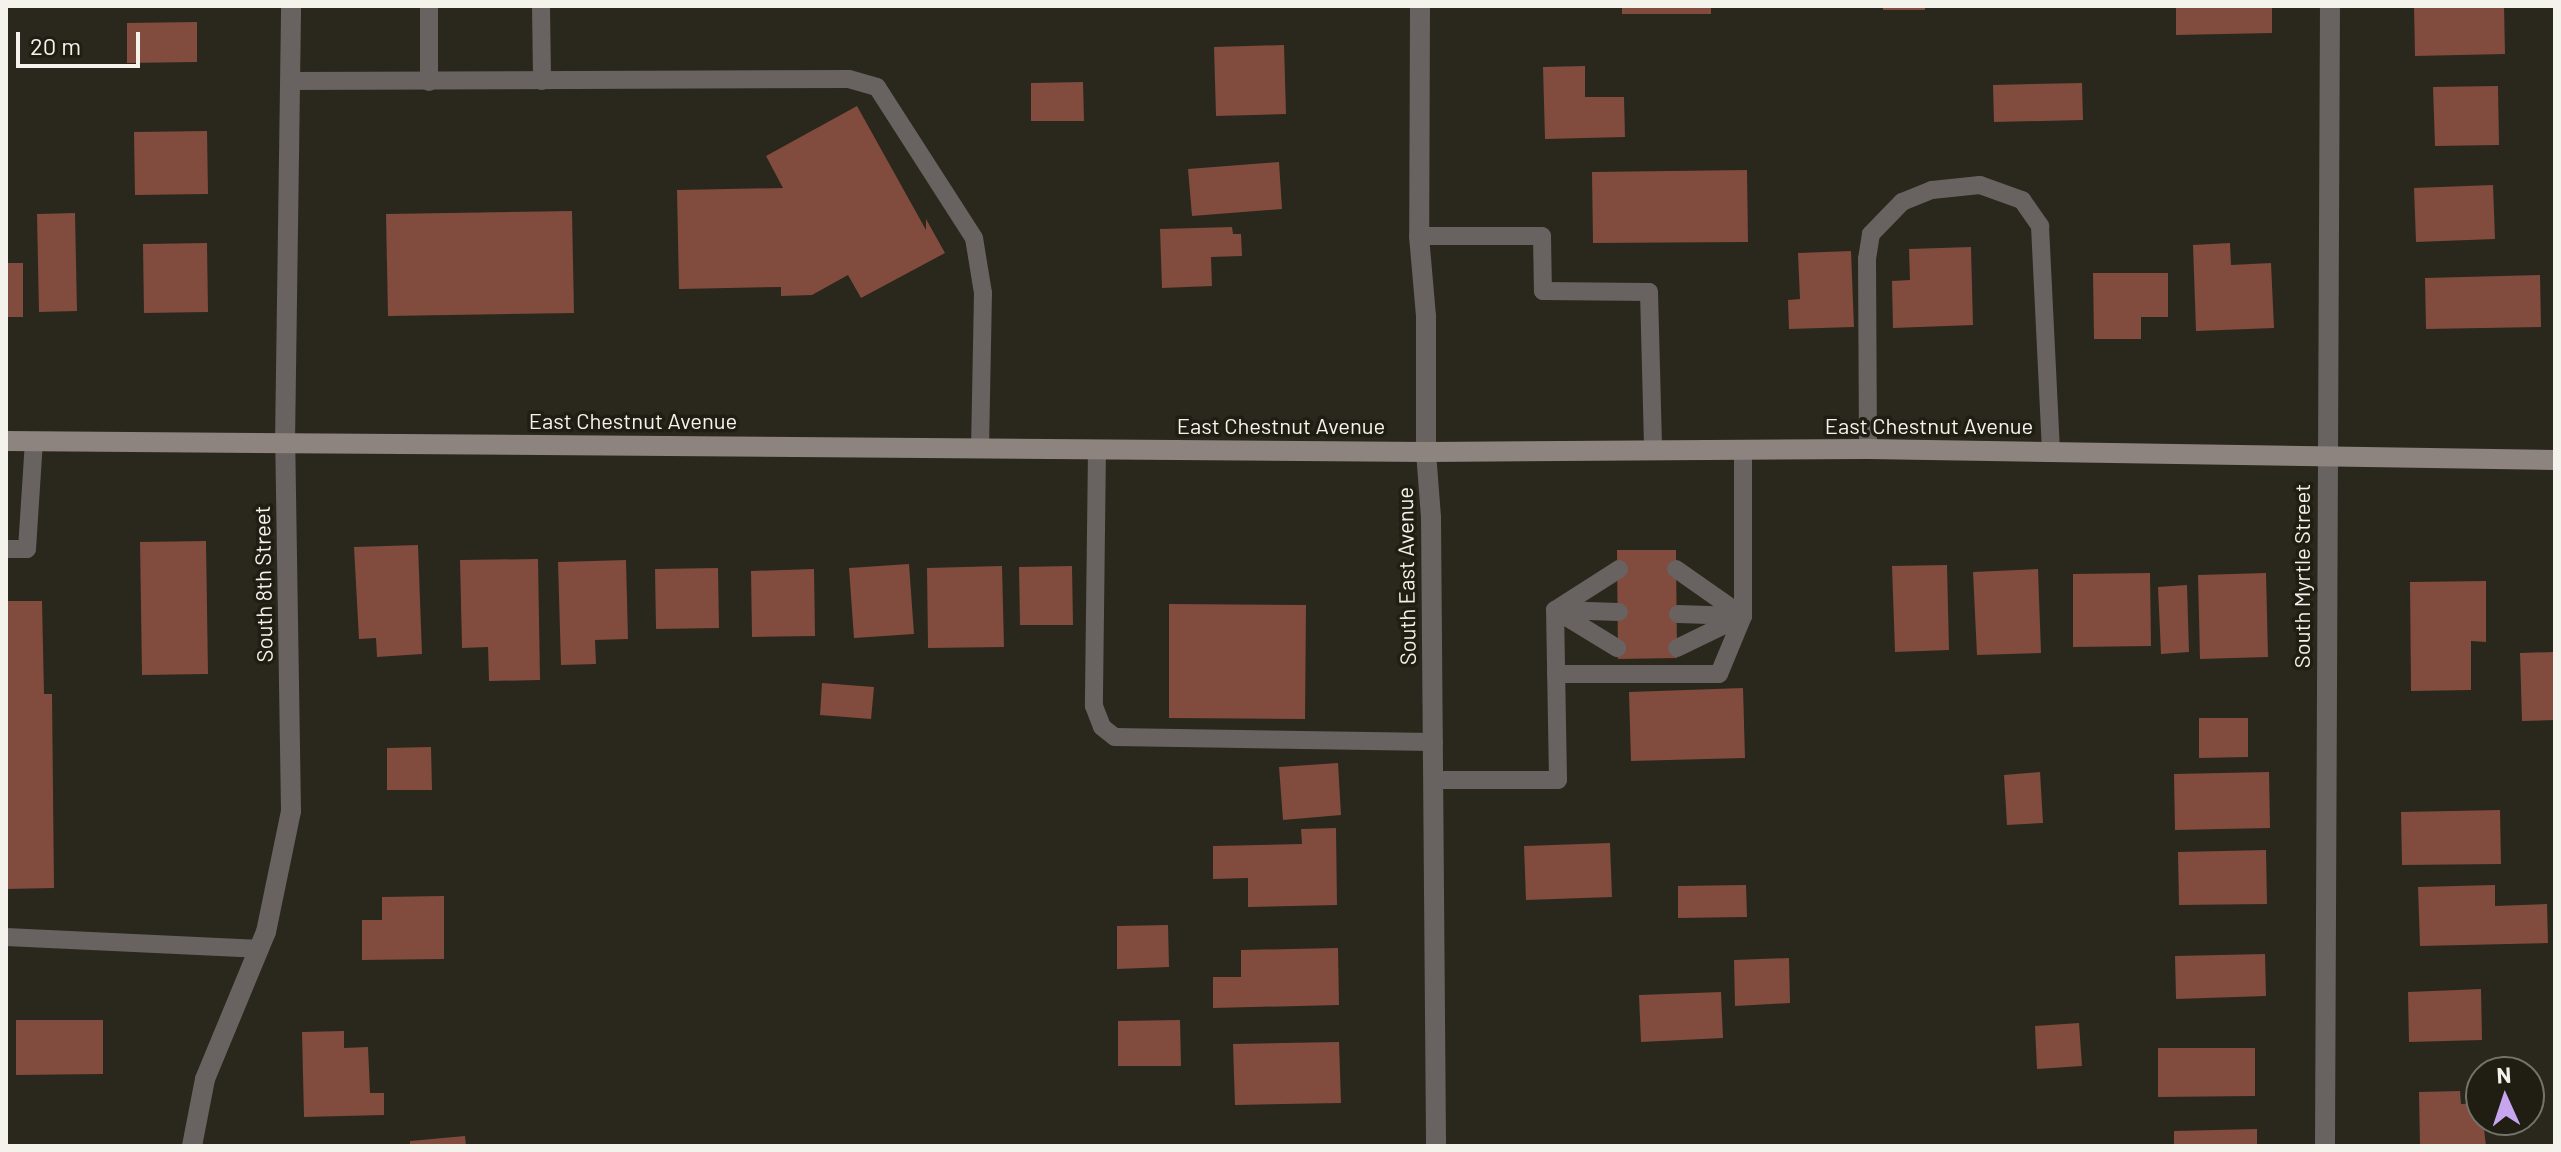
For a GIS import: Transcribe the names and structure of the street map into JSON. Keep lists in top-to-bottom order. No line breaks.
{"streets":{"street":["East Chestnut Avenue","South East Avenue","South Myrtle Street","South 8th Street"]},"crossings":[["East Chestnut Avenue","South East Avenue"],["East Chestnut Avenue","South Myrtle Street"],["East Chestnut Avenue","South 8th Street"]],"scale_bar":"20 m","north":"top"}
